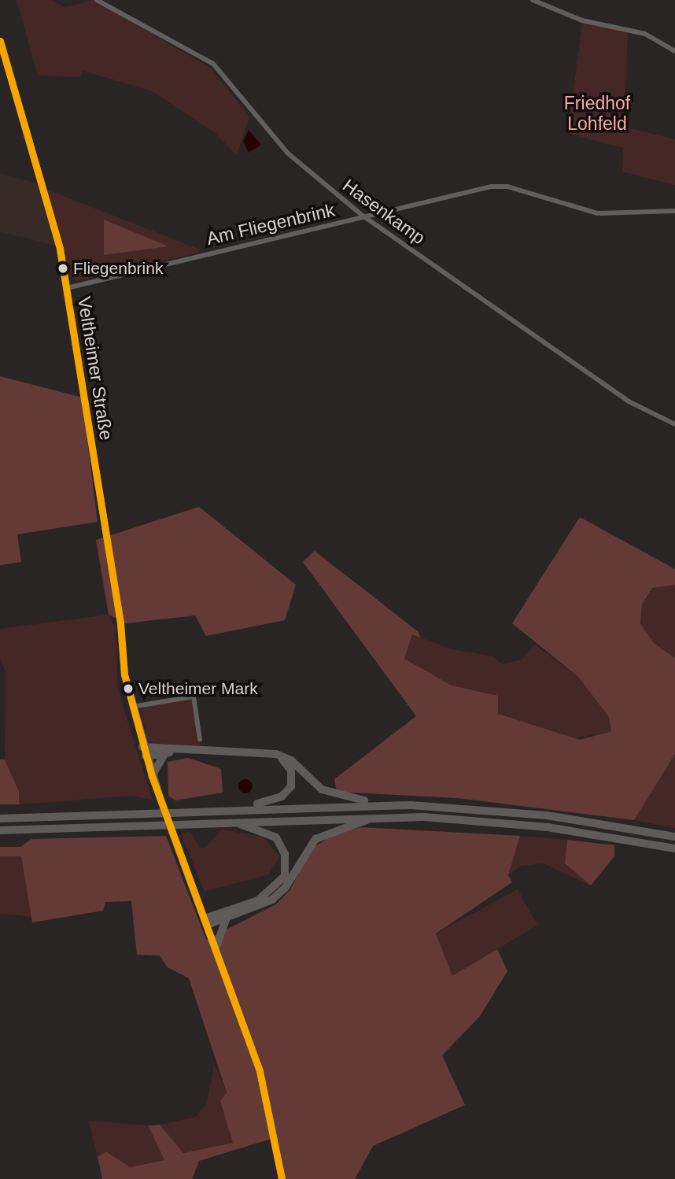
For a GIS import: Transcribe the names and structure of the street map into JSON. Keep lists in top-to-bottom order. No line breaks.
{"streets":{"main road":["Veltheimer Straße"],"street":["Hasenkamp","Am Fliegenbrink"]},"crossings":[["Hasenkamp","Am Fliegenbrink"],["Am Fliegenbrink","Veltheimer Straße"]],"parks":["Friedhof Lohfeld"],"places":["Fliegenbrink","Veltheimer Mark"]}
